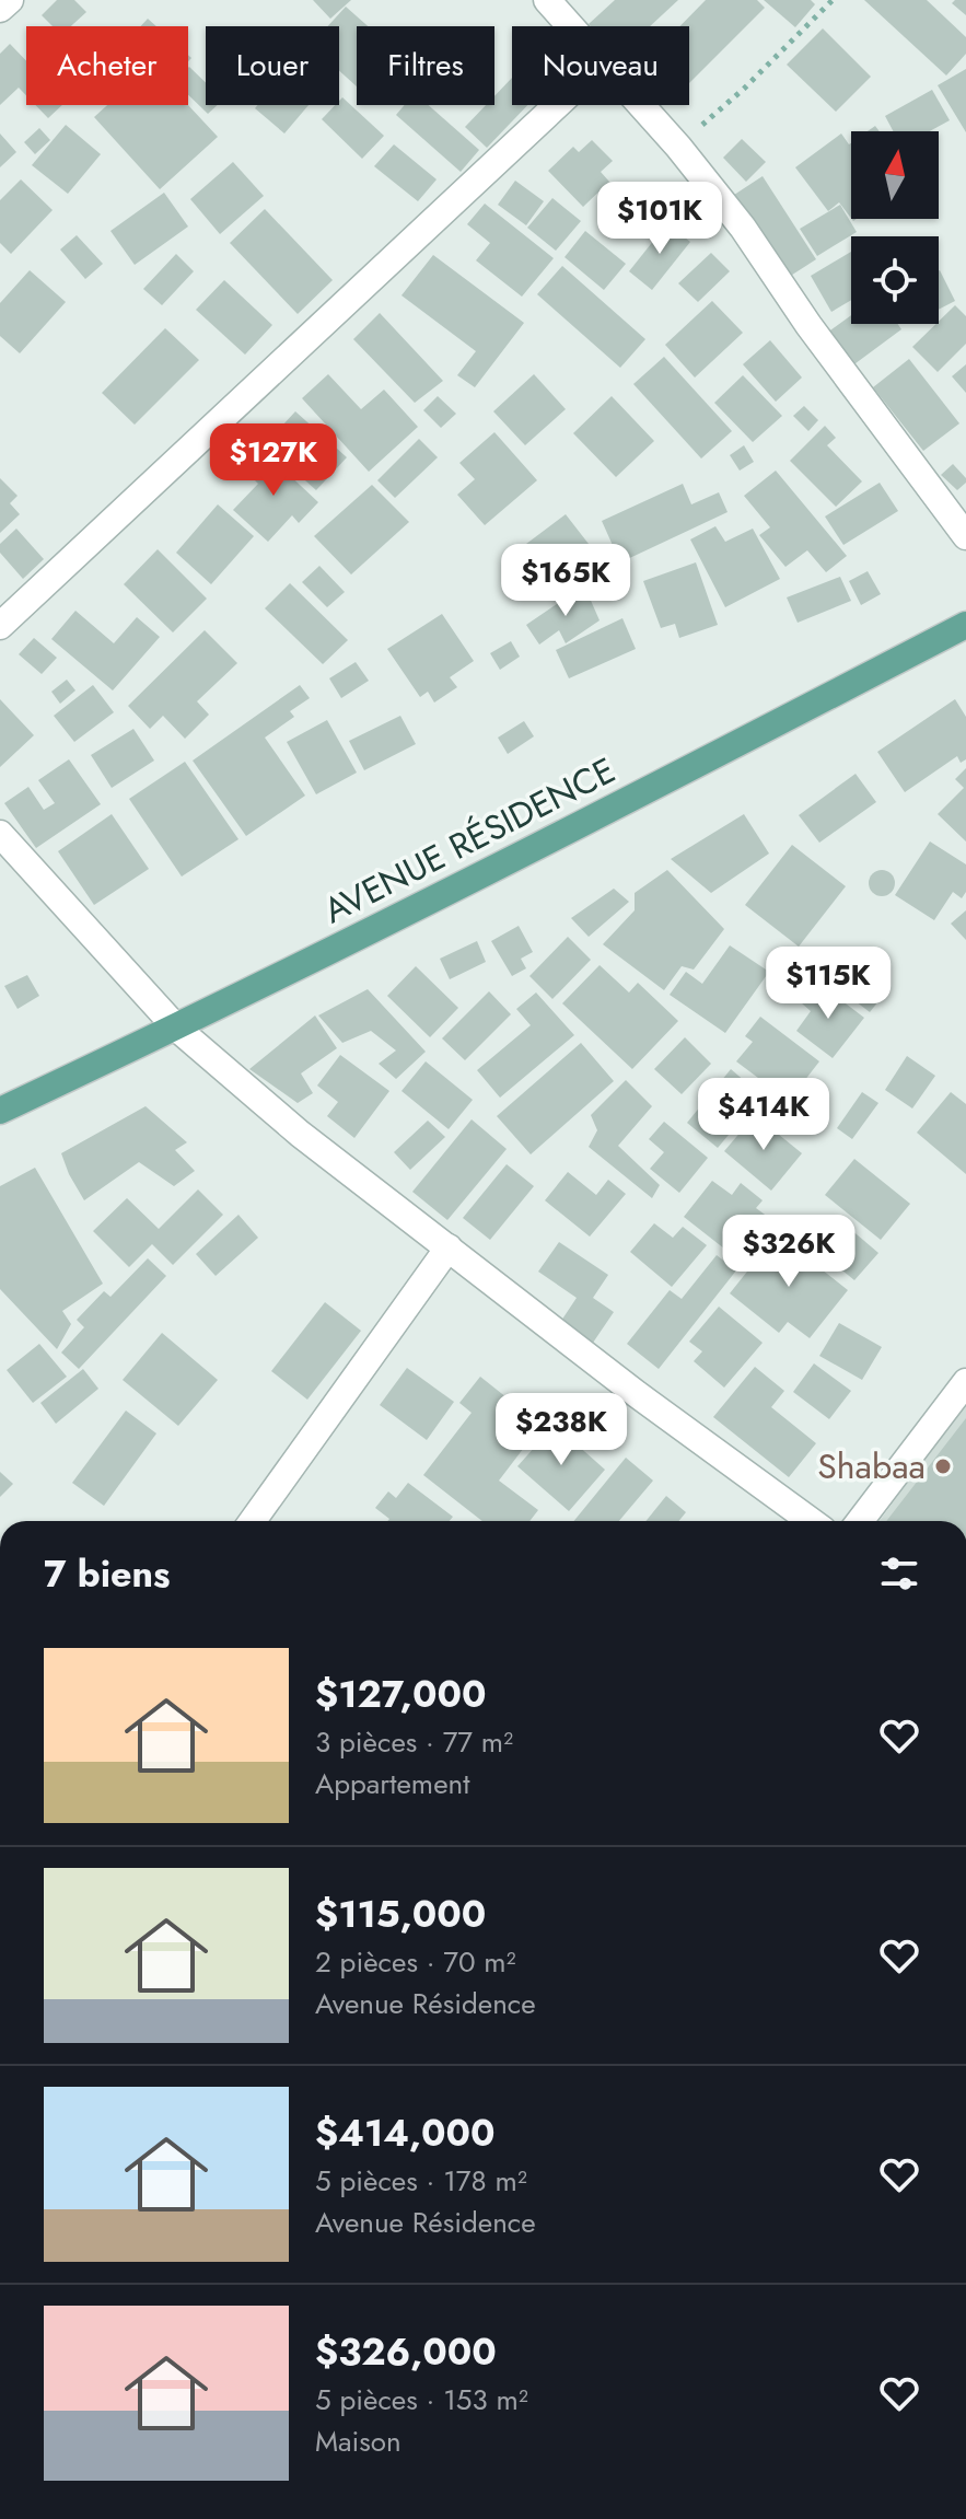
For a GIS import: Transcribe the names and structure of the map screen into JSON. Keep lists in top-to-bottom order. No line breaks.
{"streets":{"main road":["AVENUE RÉSIDENCE"]},"places":["Shabaa"],"north":"top","page":{"chip":["Acheter","Louer","Filtres","Nouveau"],"price":["$101K","$127K","$165K","$115K","$414K","$326K","$238K"],"heading":"7 biens","list":[{"name":"$127,000","note":"3 pièces · 77 m² · Appartement"},{"name":"$115,000","note":"2 pièces · 70 m² · Avenue Résidence"},{"name":"$414,000","note":"5 pièces · 178 m² · Avenue Résidence"},{"name":"$326,000","note":"5 pièces · 153 m² · Maison"}]}}
